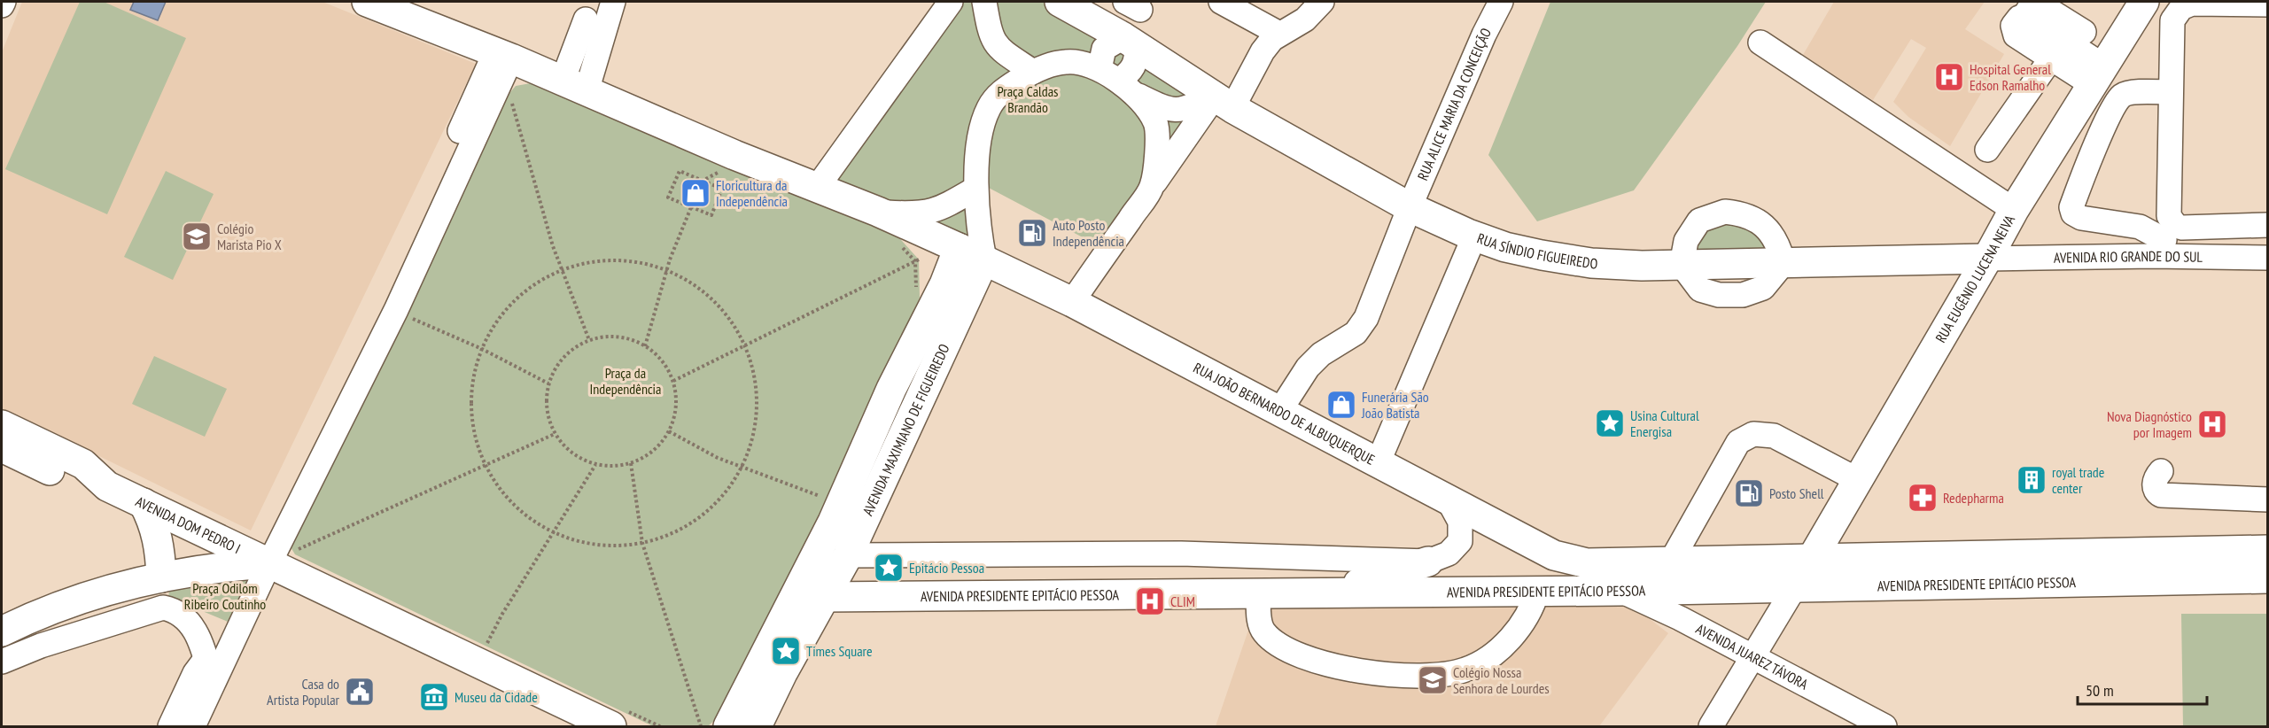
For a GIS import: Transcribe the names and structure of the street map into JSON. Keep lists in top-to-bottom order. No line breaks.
{"streets":{"main road":["RUA SÍNDIO FIGUEIREDO","RUA EUGÊNIO LUCENA NEIVA","RUA JOÃO BERNARDO DE ALBUQUERQUE","AVENIDA MAXIMIANO DE FIGUEIREDO","AVENIDA DOM PEDRO I","AVENIDA PRESIDENTE EPITÁCIO PESSOA"],"street":["RUA ALICE MARIA DA CONCEIÇÃO","AVENIDA RIO GRANDE DO SUL","AVENIDA JUAREZ TÁVORA"]},"crossings":[["RUA ALICE MARIA DA CONCEIÇÃO","RUA SÍNDIO FIGUEIREDO"],["RUA ALICE MARIA DA CONCEIÇÃO","RUA JOÃO BERNARDO DE ALBUQUERQUE"],["RUA SÍNDIO FIGUEIREDO","AVENIDA RIO GRANDE DO SUL"],["RUA SÍNDIO FIGUEIREDO","RUA EUGÊNIO LUCENA NEIVA"],["AVENIDA RIO GRANDE DO SUL","RUA EUGÊNIO LUCENA NEIVA"],["RUA EUGÊNIO LUCENA NEIVA","AVENIDA PRESIDENTE EPITÁCIO PESSOA"],["RUA JOÃO BERNARDO DE ALBUQUERQUE","AVENIDA MAXIMIANO DE FIGUEIREDO"],["RUA JOÃO BERNARDO DE ALBUQUERQUE","AVENIDA PRESIDENTE EPITÁCIO PESSOA"],["AVENIDA MAXIMIANO DE FIGUEIREDO","AVENIDA PRESIDENTE EPITÁCIO PESSOA"],["AVENIDA PRESIDENTE EPITÁCIO PESSOA","AVENIDA JUAREZ TÁVORA"]],"parks":["Praça Caldas Brandão","Praça da Independência","Praça Odilom Ribeiro Coutinho"],"places":{"hospital":["Hospital General Edson Ramalho","Nova Diagnóstico por Imagem","CLIM"],"shop":["Floricultura da Independência","Funerária São João Batista"],"fuel station":["Auto Posto Independência","Posto Shell"],"school or university":["Colégio Marista Pio X","Colégio Nossa Senhora de Lourdes"],"place":["Usina Cultural Energisa","Epitácio Pessoa","Times Square"],"building":["royal trade center"],"pharmacy":["Redepharma"],"public building":["Casa do Artista Popular"],"museum":["Museu da Cidade"]},"scale_bar":"50 m"}
